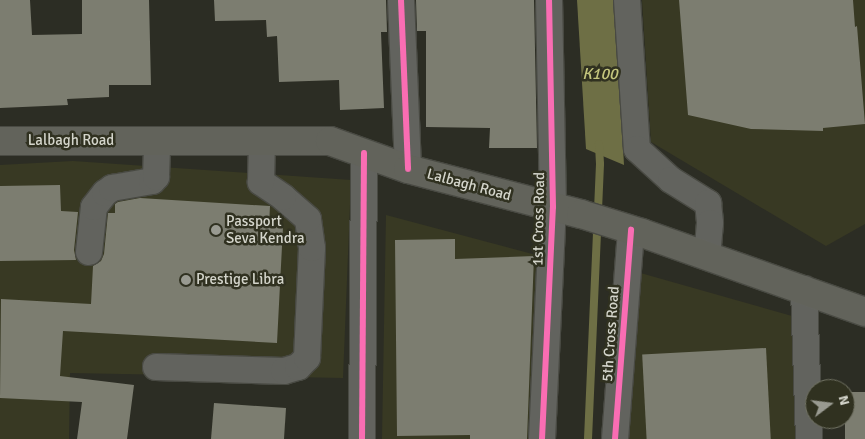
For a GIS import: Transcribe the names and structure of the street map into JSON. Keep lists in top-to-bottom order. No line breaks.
{"streets":{"main road":["Lalbagh Road"],"street":["1st Cross Road","5th Cross Road"]},"crossings":[["Lalbagh Road","1st Cross Road"],["Lalbagh Road","5th Cross Road"]],"water":["K100"],"places":["Passport Seva Kendra","Prestige Libra"],"north":"right"}
